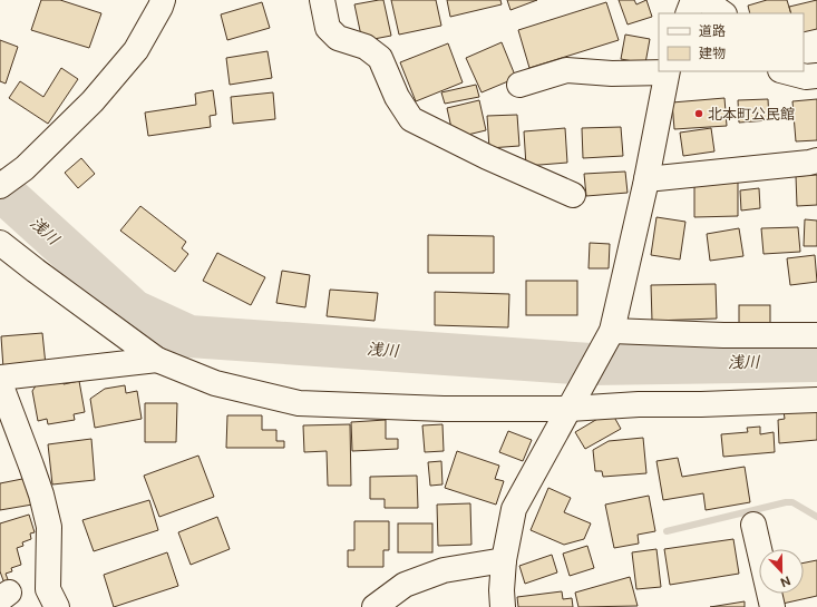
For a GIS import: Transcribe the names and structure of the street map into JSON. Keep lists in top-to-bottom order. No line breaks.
{"water":["浅川"],"places":["北本町公民館"],"legend":["道路","建物"],"north":"bottom"}
